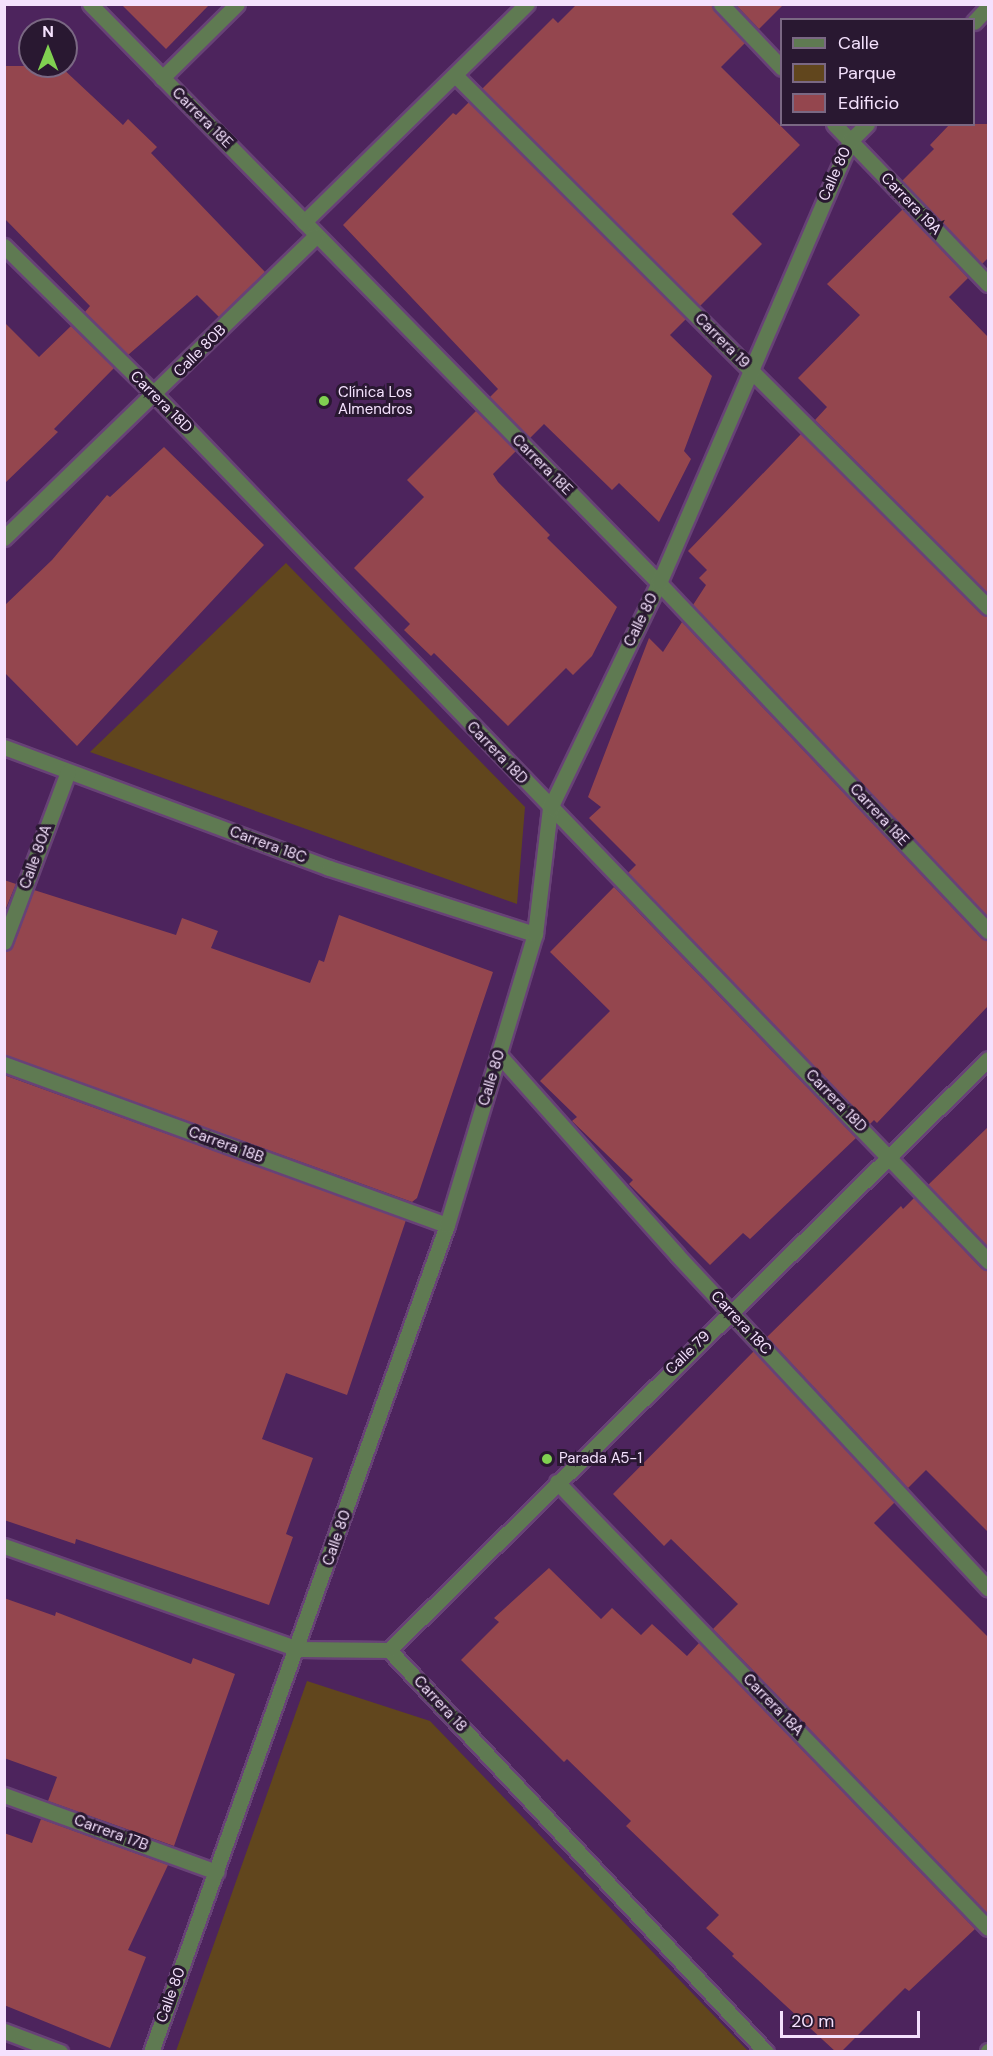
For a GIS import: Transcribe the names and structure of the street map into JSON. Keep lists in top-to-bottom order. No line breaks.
{"streets":{"street":["Carrera 18E","Calle 80","Carrera 19A","Carrera 19","Calle 80B","Carrera 18D","Carrera 18C","Calle 80A","Carrera 18B","Calle 79","Carrera 18","Carrera 18A","Carrera 17B"]},"crossings":[["Carrera 18E","Calle 80"],["Carrera 18E","Calle 80B"],["Calle 80","Carrera 19A"],["Calle 80","Carrera 19"],["Calle 80","Carrera 18D"],["Calle 80","Carrera 18C"],["Calle 80","Carrera 18B"],["Calle 80","Carrera 17B"],["Calle 80B","Carrera 18D"],["Carrera 18D","Calle 79"],["Carrera 18C","Calle 80A"],["Carrera 18C","Calle 79"],["Calle 79","Carrera 18"],["Calle 79","Carrera 18A"]],"places":["Clínica Los Almendros","Parada A5-1"],"legend":["Calle","Parque","Edificio"],"scale_bar":"20 m","north":"top"}
